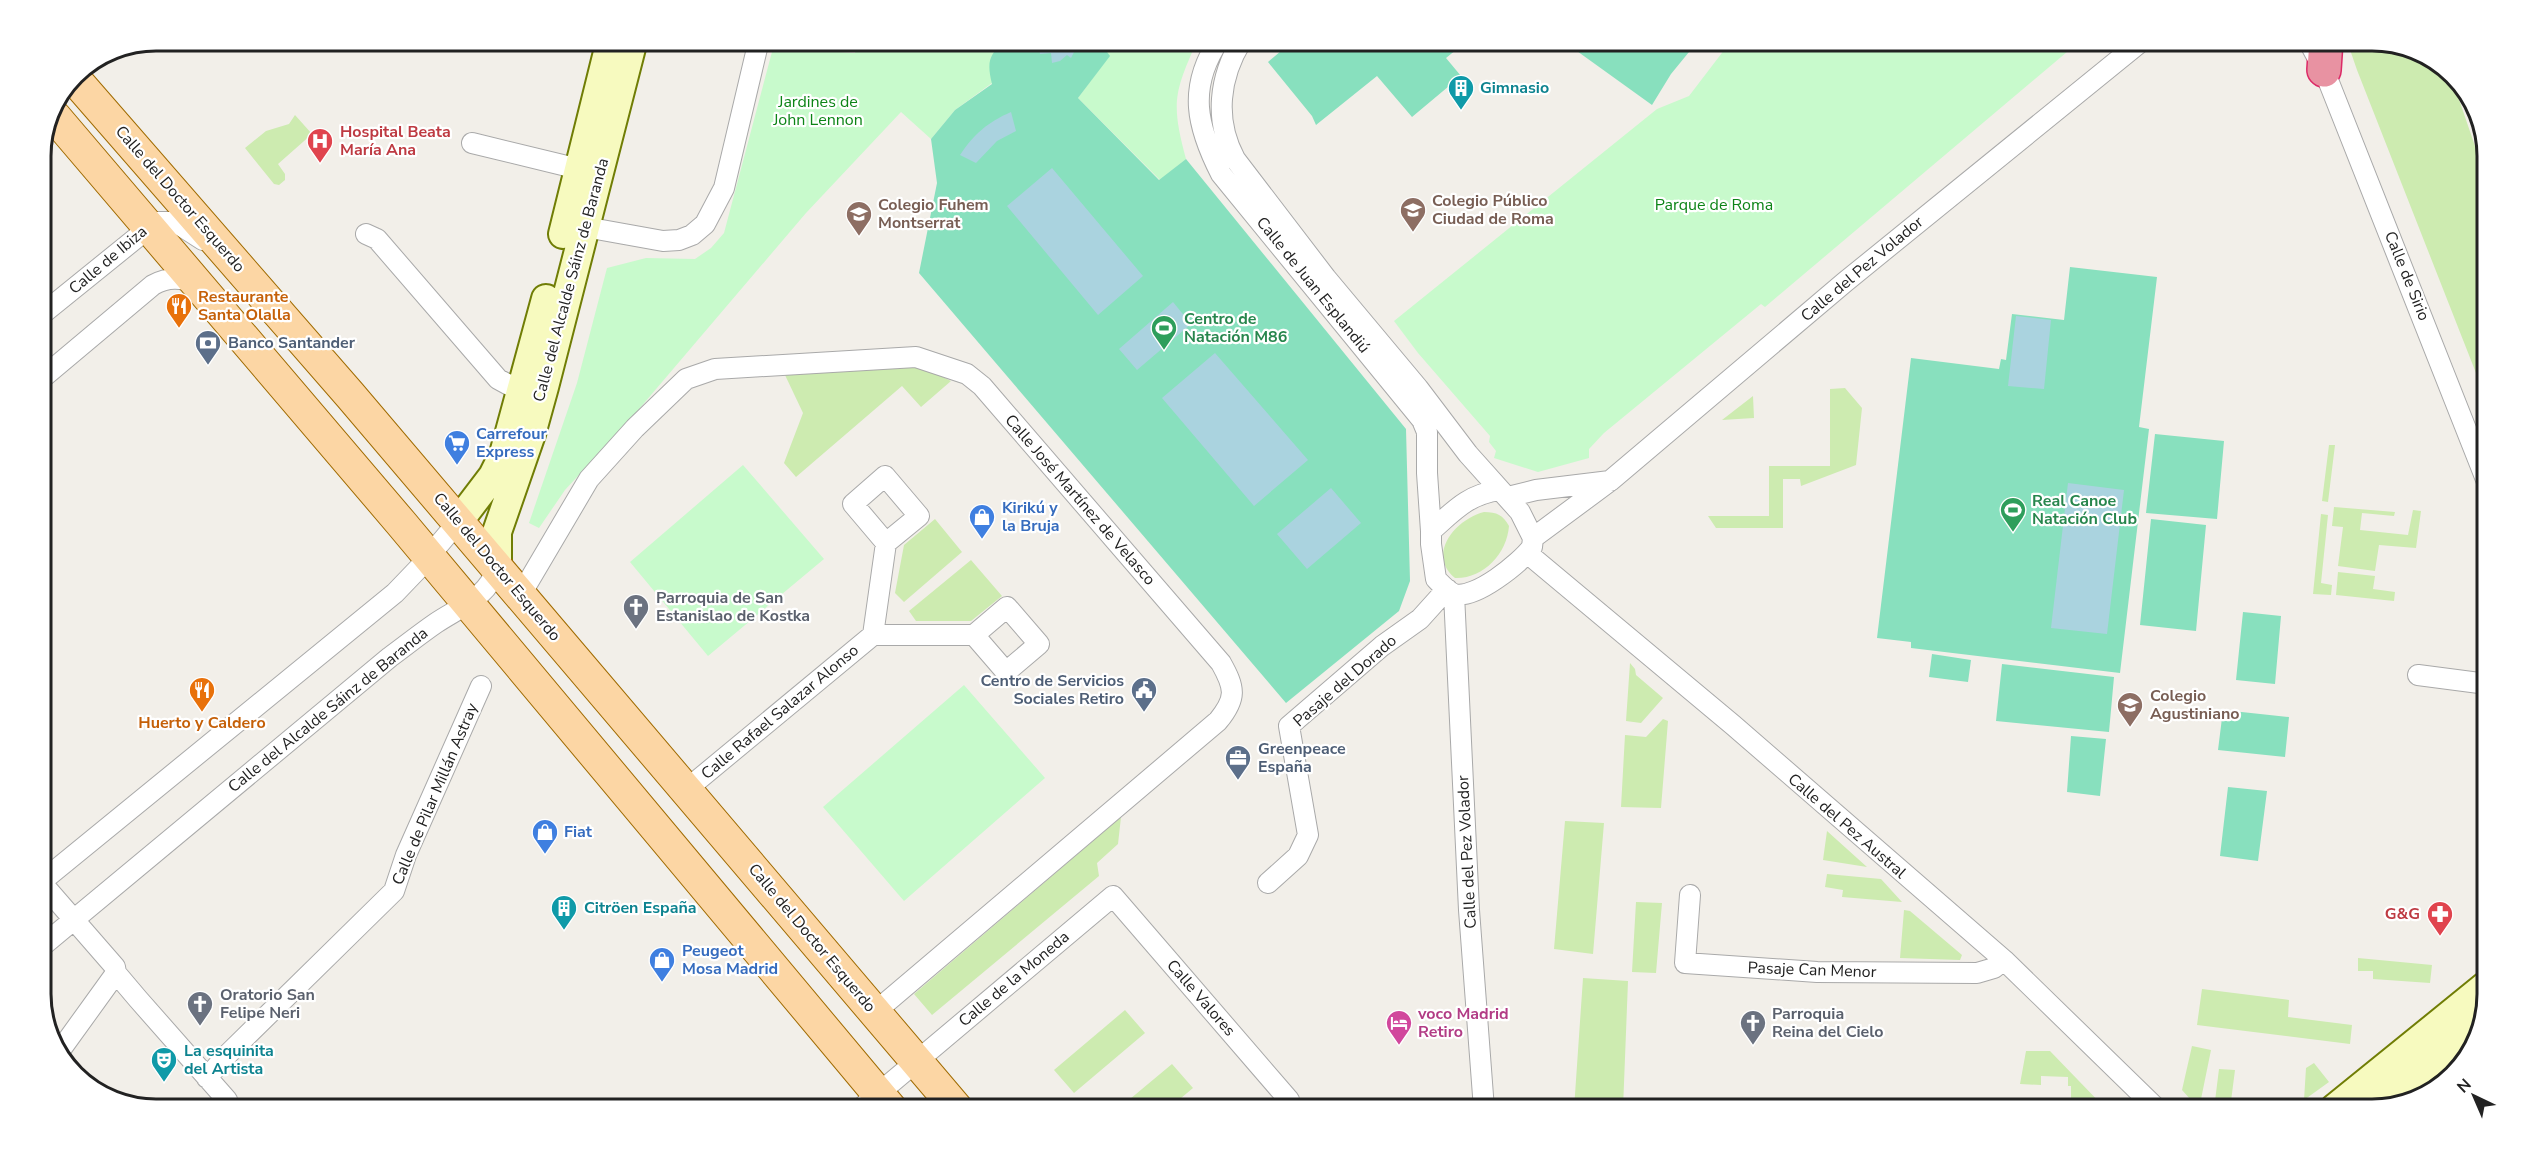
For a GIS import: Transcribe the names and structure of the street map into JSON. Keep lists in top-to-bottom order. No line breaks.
{"streets":{"main road":["Calle del Doctor Esquerdo"],"street":["Calle de Ibiza","Calle del Pez Volador","Calle de Sirio","Calle del Alcalde Sáinz de Baranda","Calle de Juan Esplandiú","Calle José Martínez de Velasco","Pasaje del Dorado","Calle Rafael Salazar Alonso","Calle de Pilar Millán Astray","Calle del Pez Austral","Pasaje Can Menor","Calle de la Moneda","Calle Valores"]},"crossings":[["Calle del Doctor Esquerdo","Calle de Ibiza"],["Calle del Doctor Esquerdo","Calle del Alcalde Sáinz de Baranda"],["Calle del Doctor Esquerdo","Calle José Martínez de Velasco"],["Calle del Doctor Esquerdo","Calle Rafael Salazar Alonso"],["Calle del Doctor Esquerdo","Calle de la Moneda"],["Calle del Pez Volador","Calle de Juan Esplandiú"],["Calle del Pez Volador","Pasaje del Dorado"],["Calle del Pez Volador","Calle del Pez Austral"],["Calle de Juan Esplandiú","Pasaje del Dorado"],["Calle de Juan Esplandiú","Calle del Pez Austral"],["Pasaje del Dorado","Calle del Pez Austral"],["Calle del Pez Austral","Pasaje Can Menor"],["Calle de la Moneda","Calle Valores"]],"parks":["Jardines de John Lennon","Parque de Roma"],"places":{"building":["Gimnasio","Citröen España"],"hospital":["Hospital Beata María Ana"],"school or university":["Colegio Público Ciudad de Roma","Colegio Fuhem Montserrat","Colegio Agustiniano"],"restaurant":["Restaurante Santa Olalla","Huerto y Caldero"],"sports":["Centro de Natación M86","Real Canoe Natación Club"],"bank":["Banco Santander"],"supermarket":["Carrefour Express"],"shop":["Kirikú y la Bruja","Fiat","Peugeot Mosa Madrid"],"church":["Parroquia de San Estanislao de Kostka","Oratorio San Felipe Neri","Parroquia Reina del Cielo"],"public building":["Centro de Servicios Sociales Retiro"],"office":["Greenpeace España"],"pharmacy":["G&G"],"hotel":["voco Madrid Retiro"],"theatre":["La esquinita del Artista"]},"north":"top left"}
